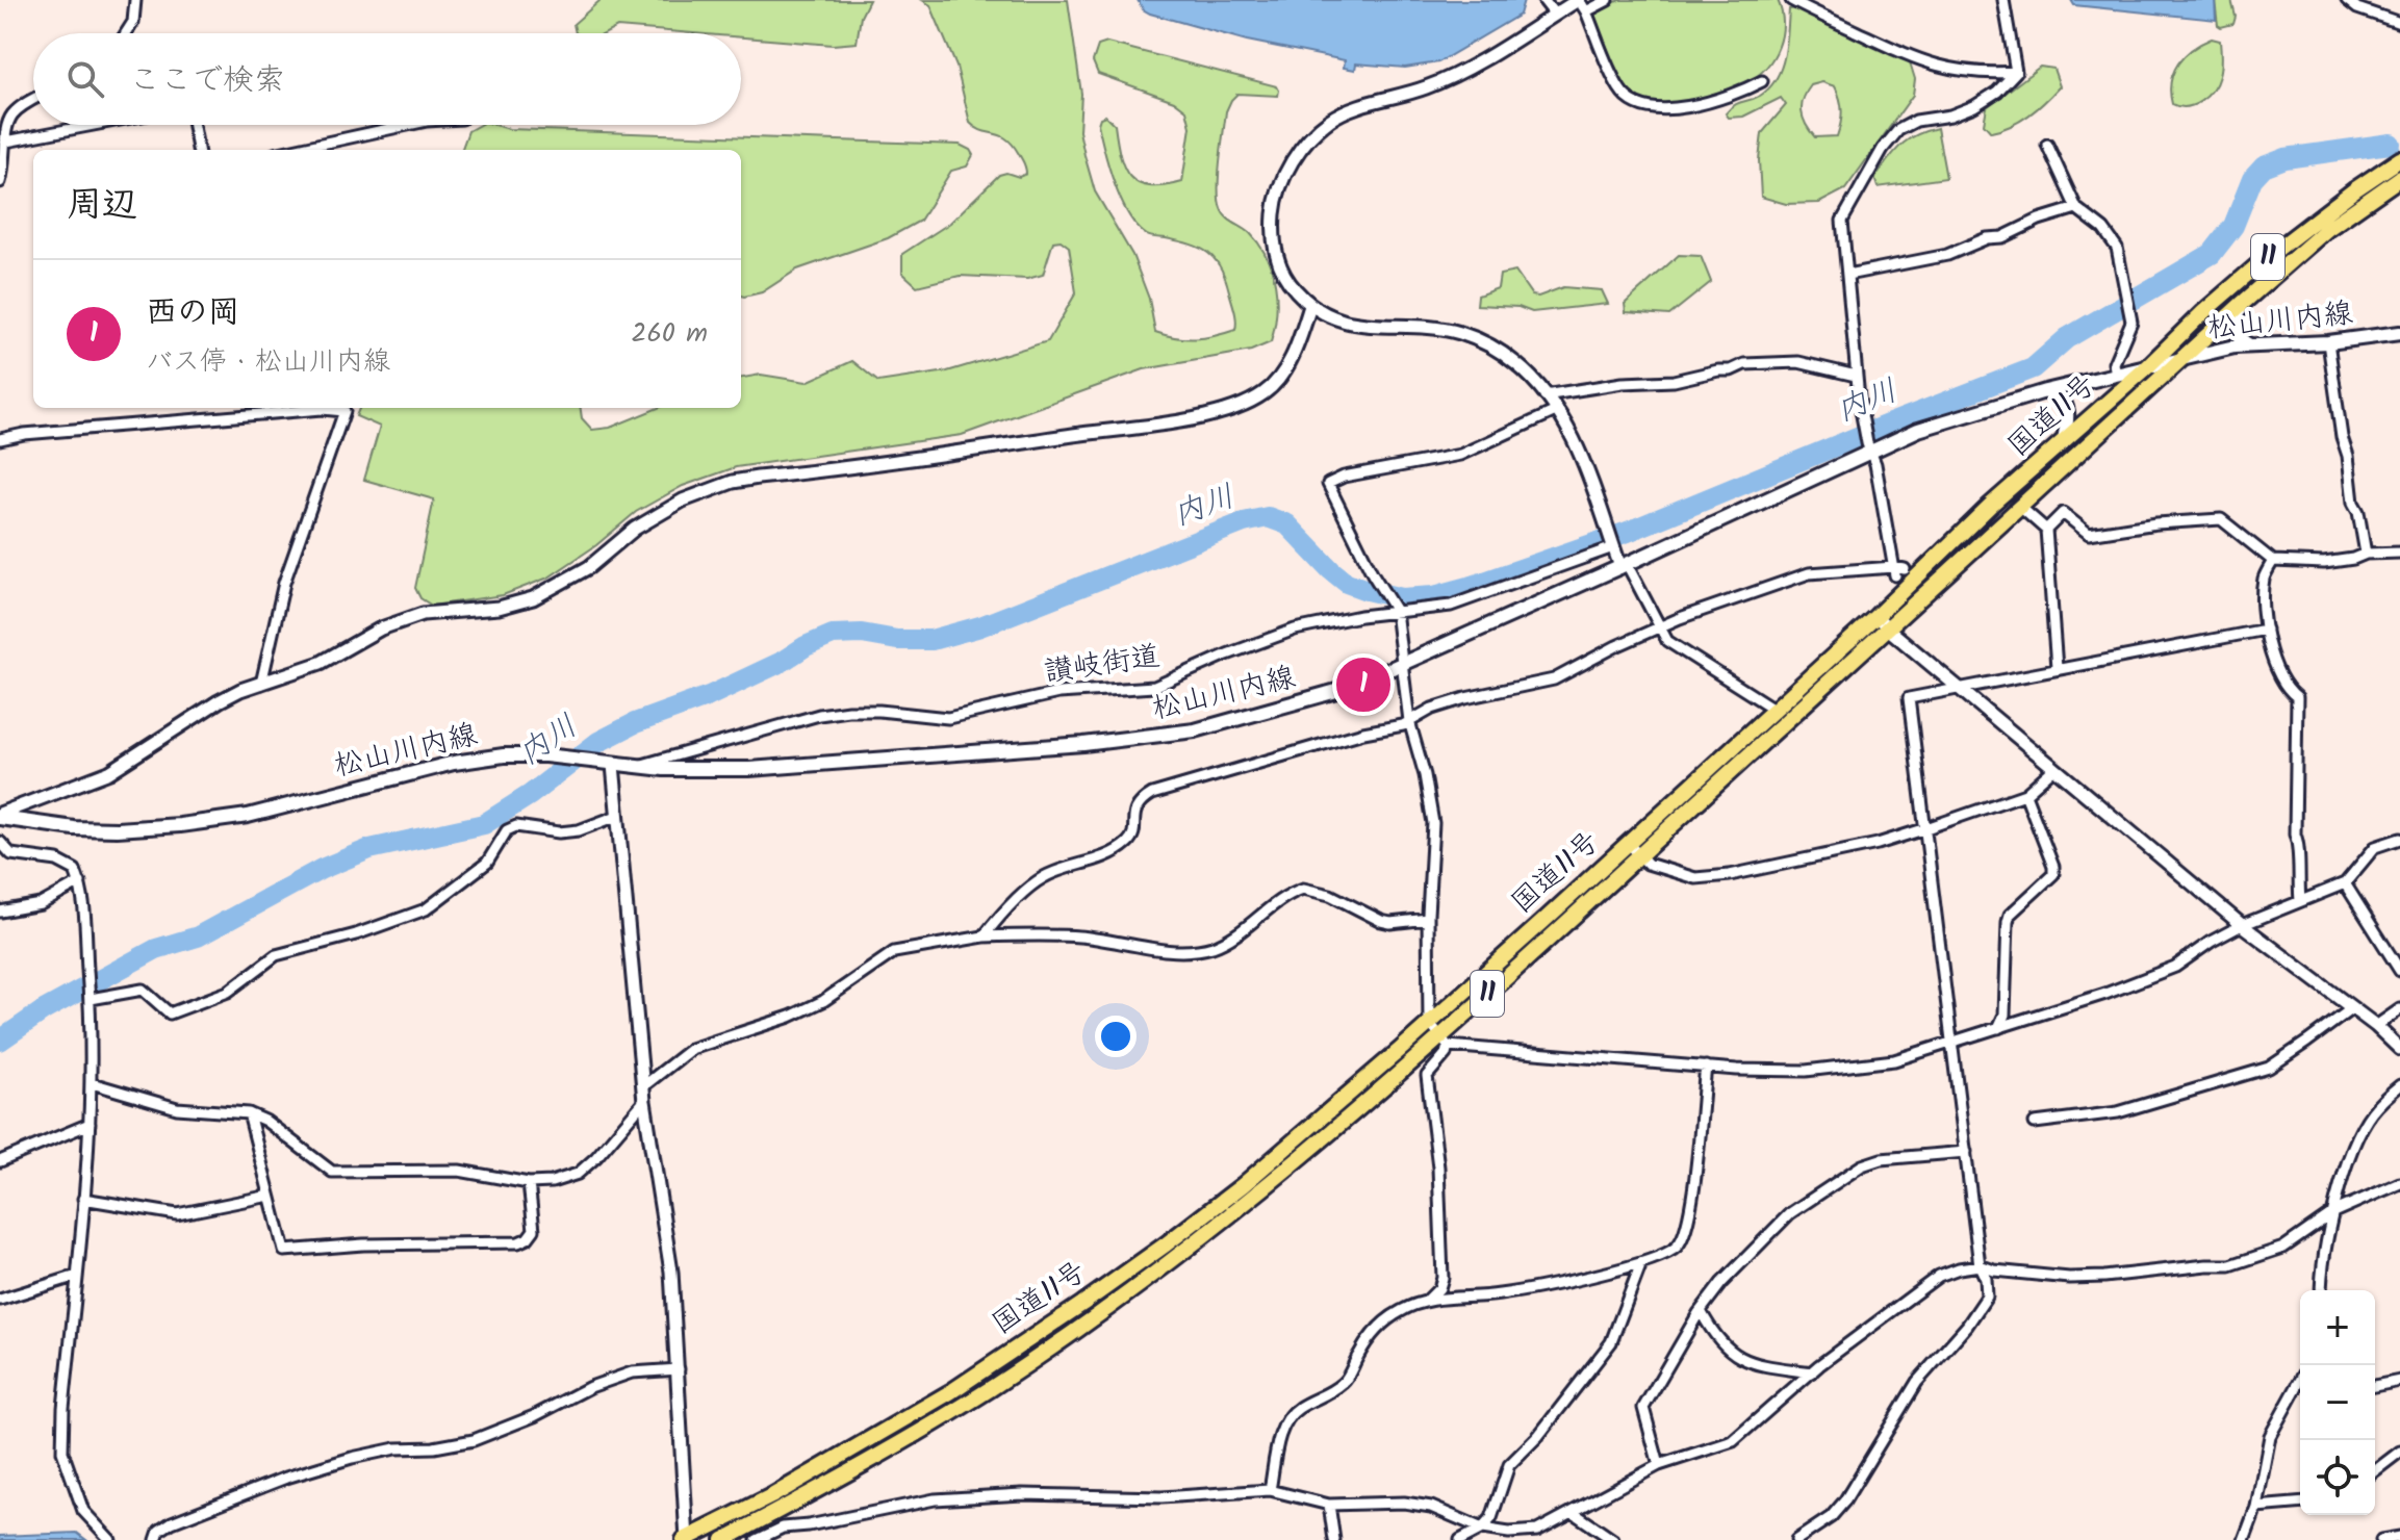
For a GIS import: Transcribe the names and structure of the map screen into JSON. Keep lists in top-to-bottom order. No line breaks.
{"streets":{"highway":["11","国道11号"],"main road":["松山川内線"],"street":["讃岐街道"]},"crossings":[["松山川内線","国道11号"],["松山川内線","讃岐街道"]],"water":["内川"],"page":{"search":"ここで検索","heading":"周辺","list":[{"mark":"1","name":"西の岡","note":"バス停 · 松山川内線","value":"260 m"}],"pins":"1","map_buttons":["+","−"]}}
